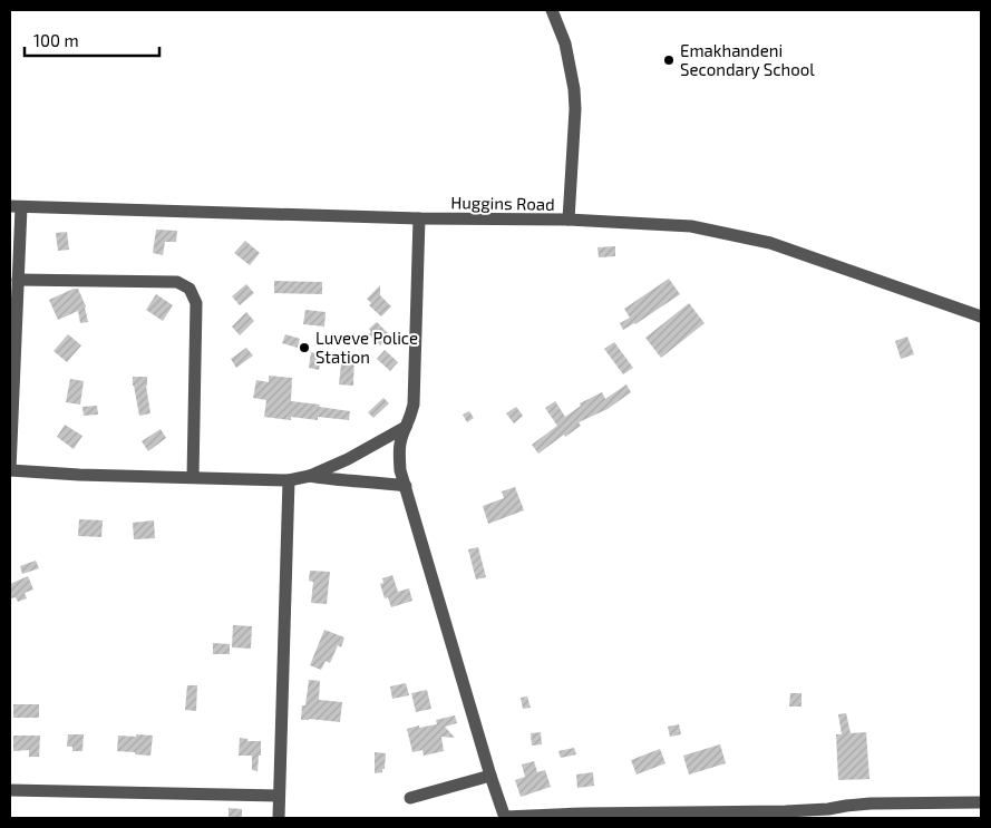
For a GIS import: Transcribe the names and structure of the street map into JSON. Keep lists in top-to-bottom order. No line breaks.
{"streets":{"street":["Huggins Road"]},"places":["Emakhandeni Secondary School","Luveve Police Station"],"scale_bar":"100 m"}
